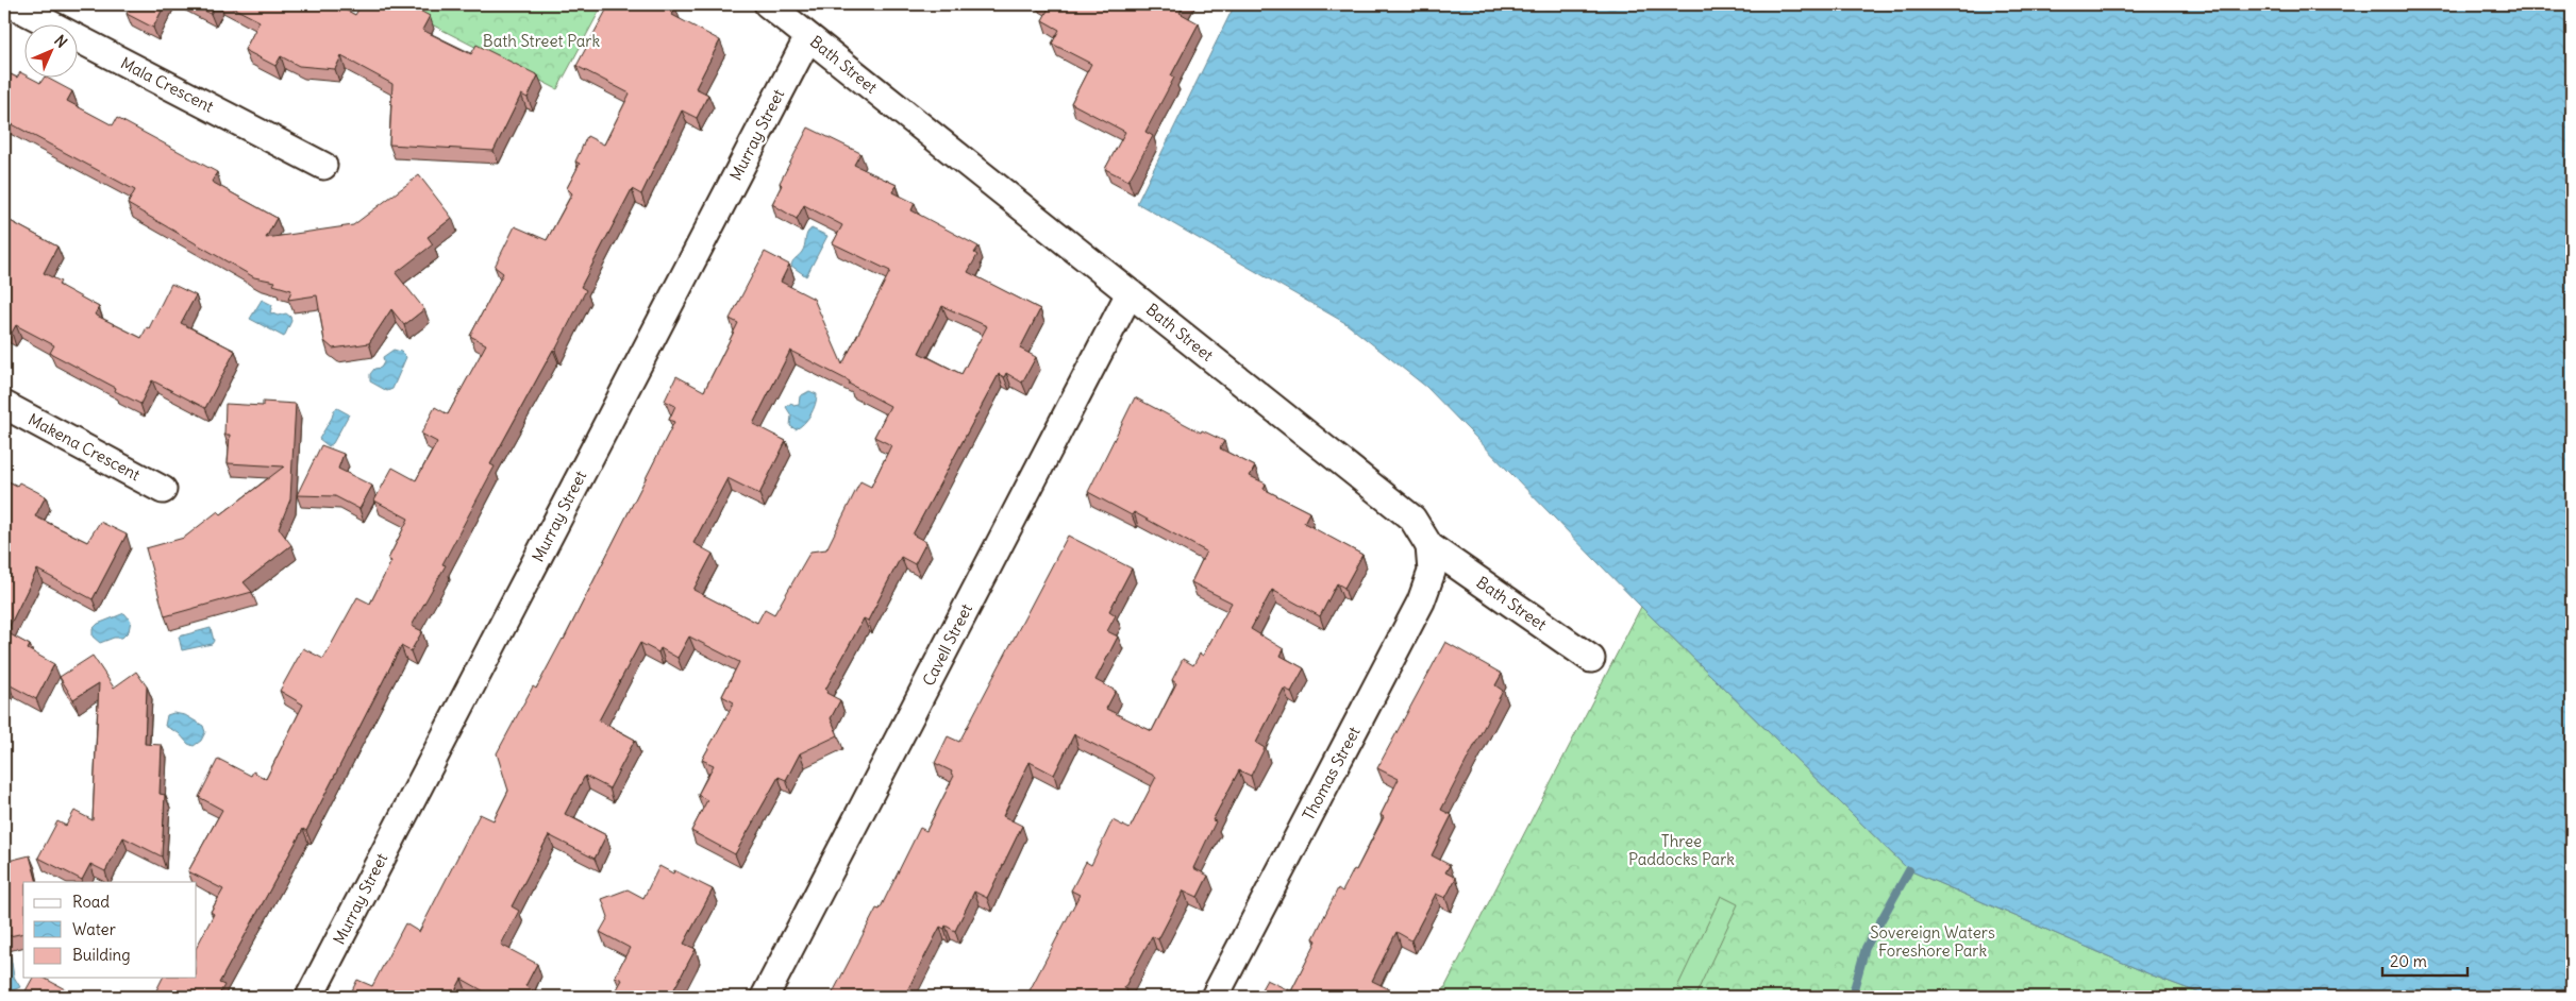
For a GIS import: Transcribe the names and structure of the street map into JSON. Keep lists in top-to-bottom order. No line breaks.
{"streets":{"street":["Bath Street","Mala Crescent","Murray Street","Makena Crescent","Cavell Street","Thomas Street"]},"crossings":[["Bath Street","Murray Street"],["Bath Street","Cavell Street"],["Bath Street","Thomas Street"]],"parks":["Bath Street Park","Three Paddocks Park","Sovereign Waters Foreshore Park"],"legend":["Road","Water","Building"],"scale_bar":"20 m","north":"top right"}
